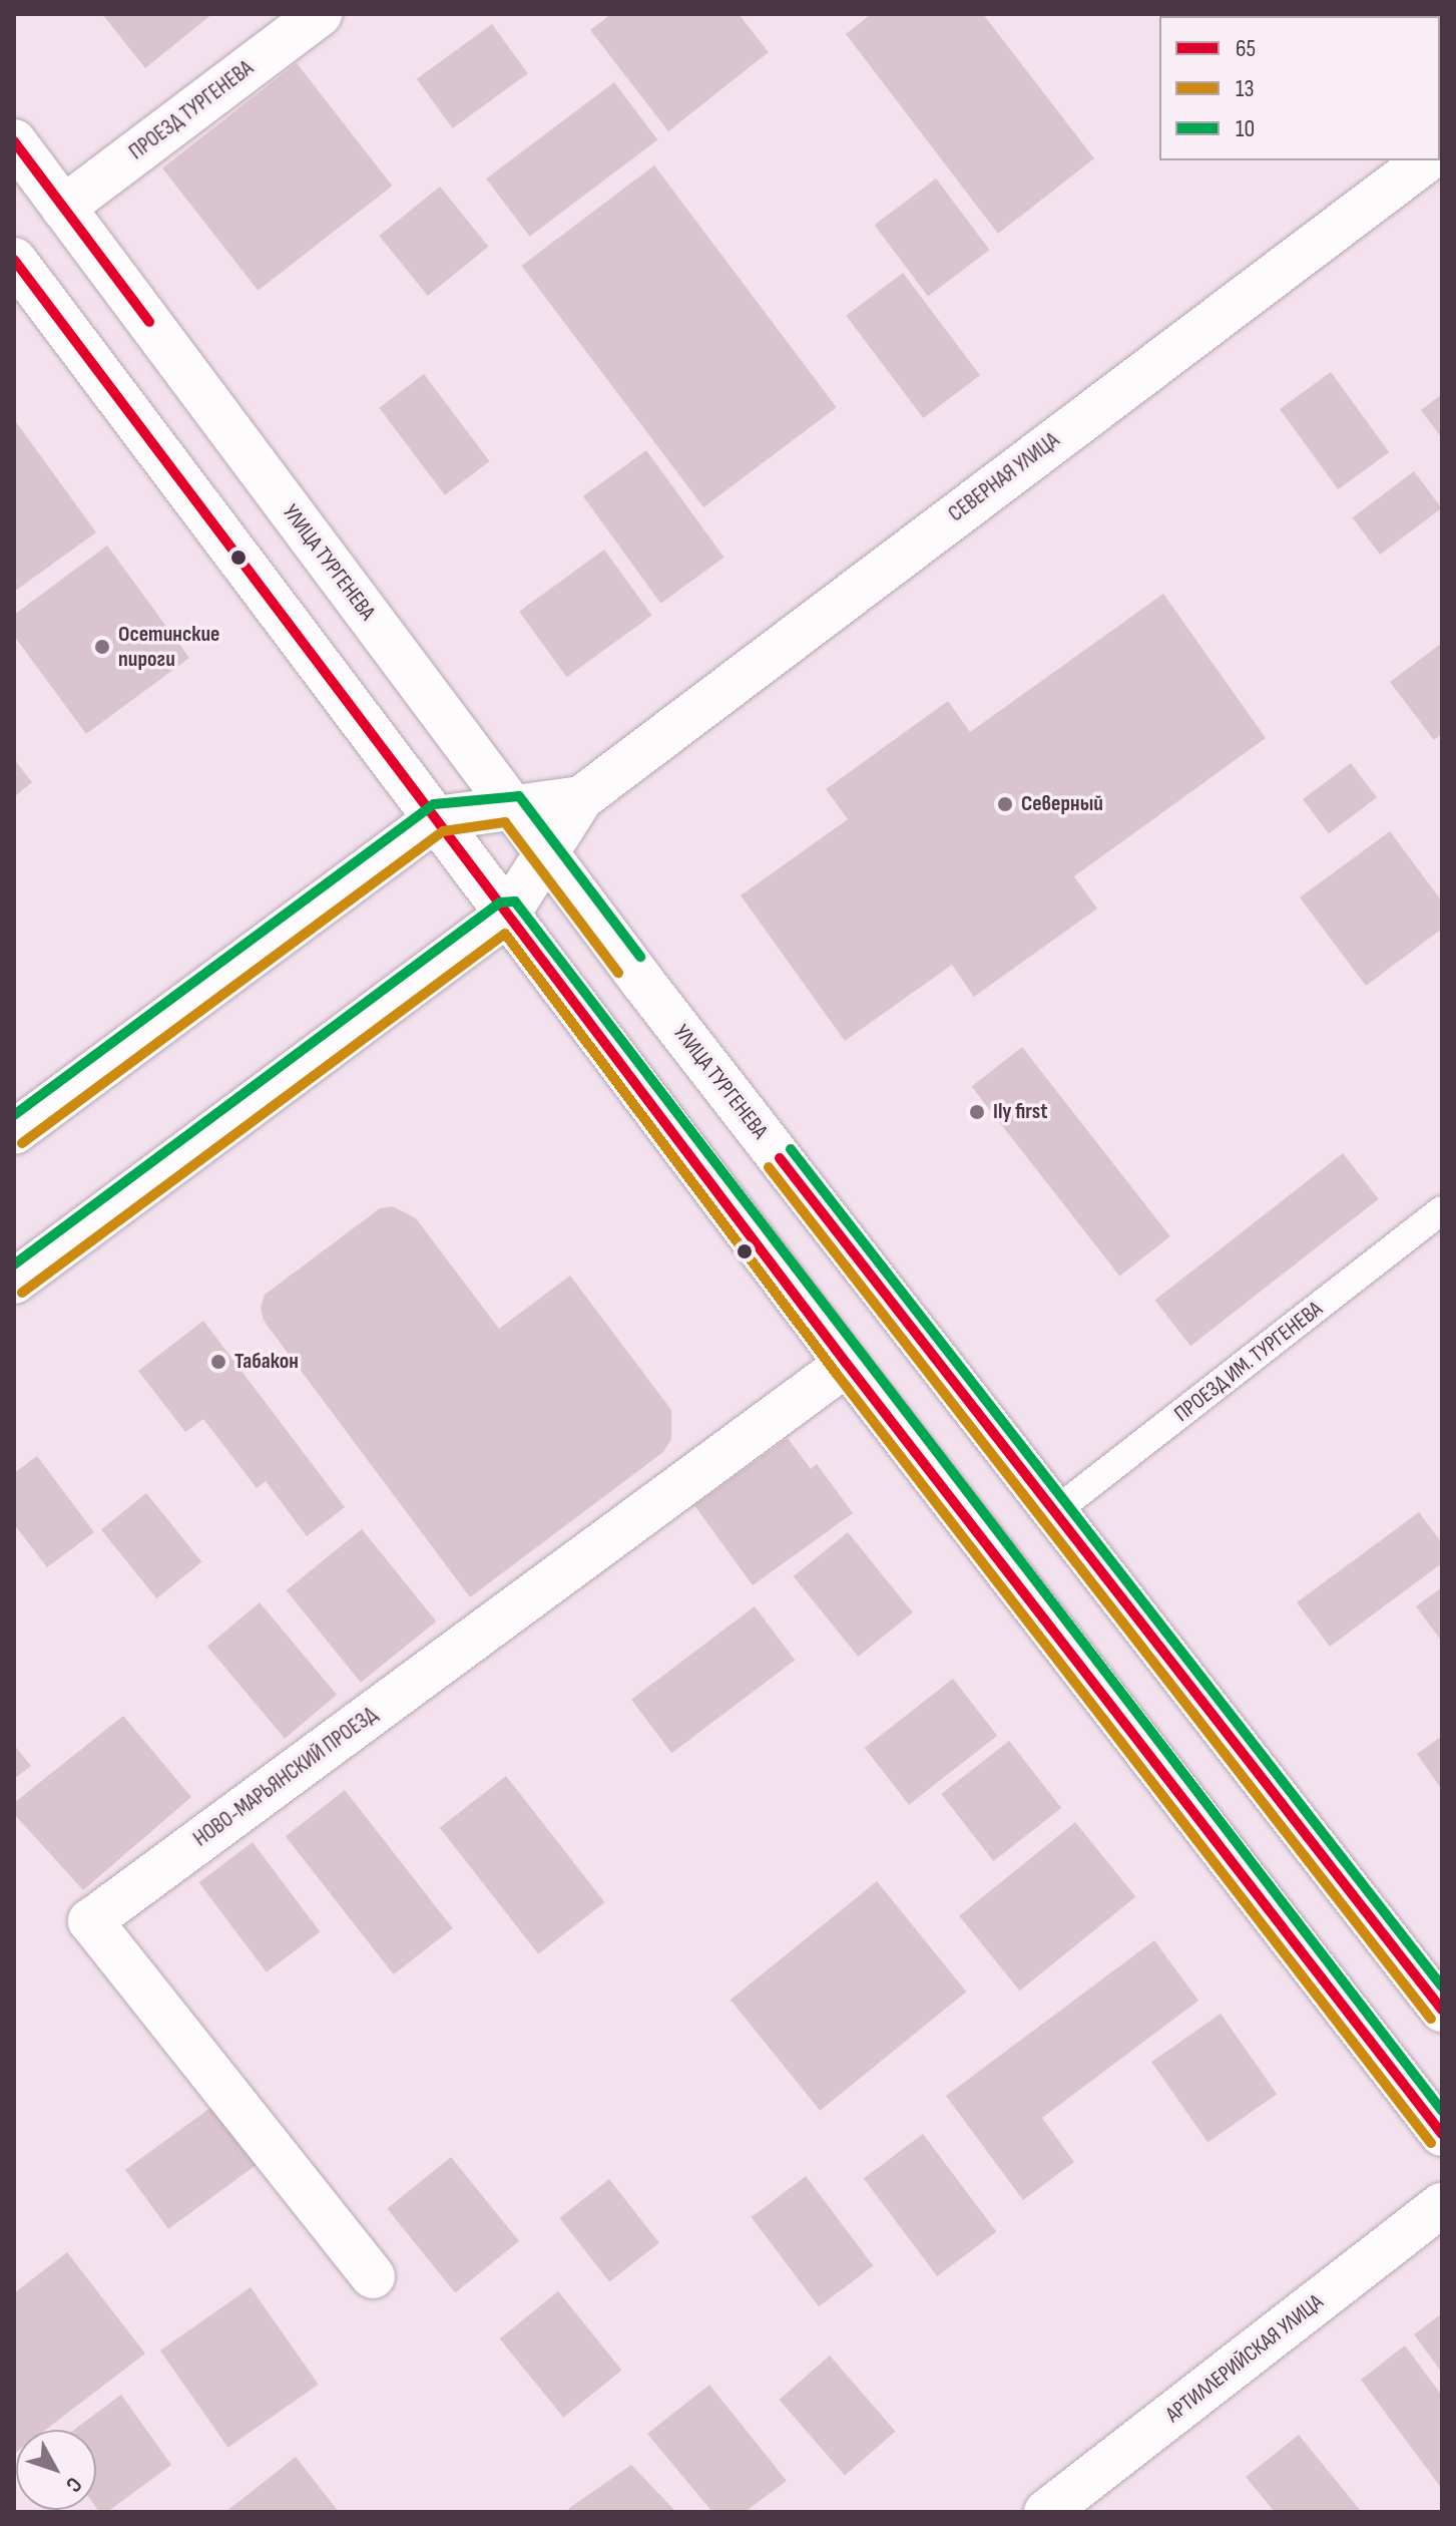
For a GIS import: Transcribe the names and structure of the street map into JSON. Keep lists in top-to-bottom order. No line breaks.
{"streets":{"main road":["ПРОЕЗД ТУРГЕНЕВА","СЕВЕРНАЯ УЛИЦА","УЛИЦА ТУРГЕНЕВА","НОВО-МАРЬЯНСКИЙ ПРОЕЗД","АРТИЛЛЕРИЙСКАЯ УЛИЦА"],"lane":["ПРОЕЗД ИМ. ТУРГЕНЕВА"]},"crossings":[["ПРОЕЗД ТУРГЕНЕВА","УЛИЦА ТУРГЕНЕВА"],["СЕВЕРНАЯ УЛИЦА","УЛИЦА ТУРГЕНЕВА"],["УЛИЦА ТУРГЕНЕВА","ПРОЕЗД ИМ. ТУРГЕНЕВА"]],"places":["Осетинские пироги","Северный","Ily first","Табакон"],"lines":["transit line 65","transit line 10","transit line 13"],"legend":["65","13","10"],"north":"bottom right"}
